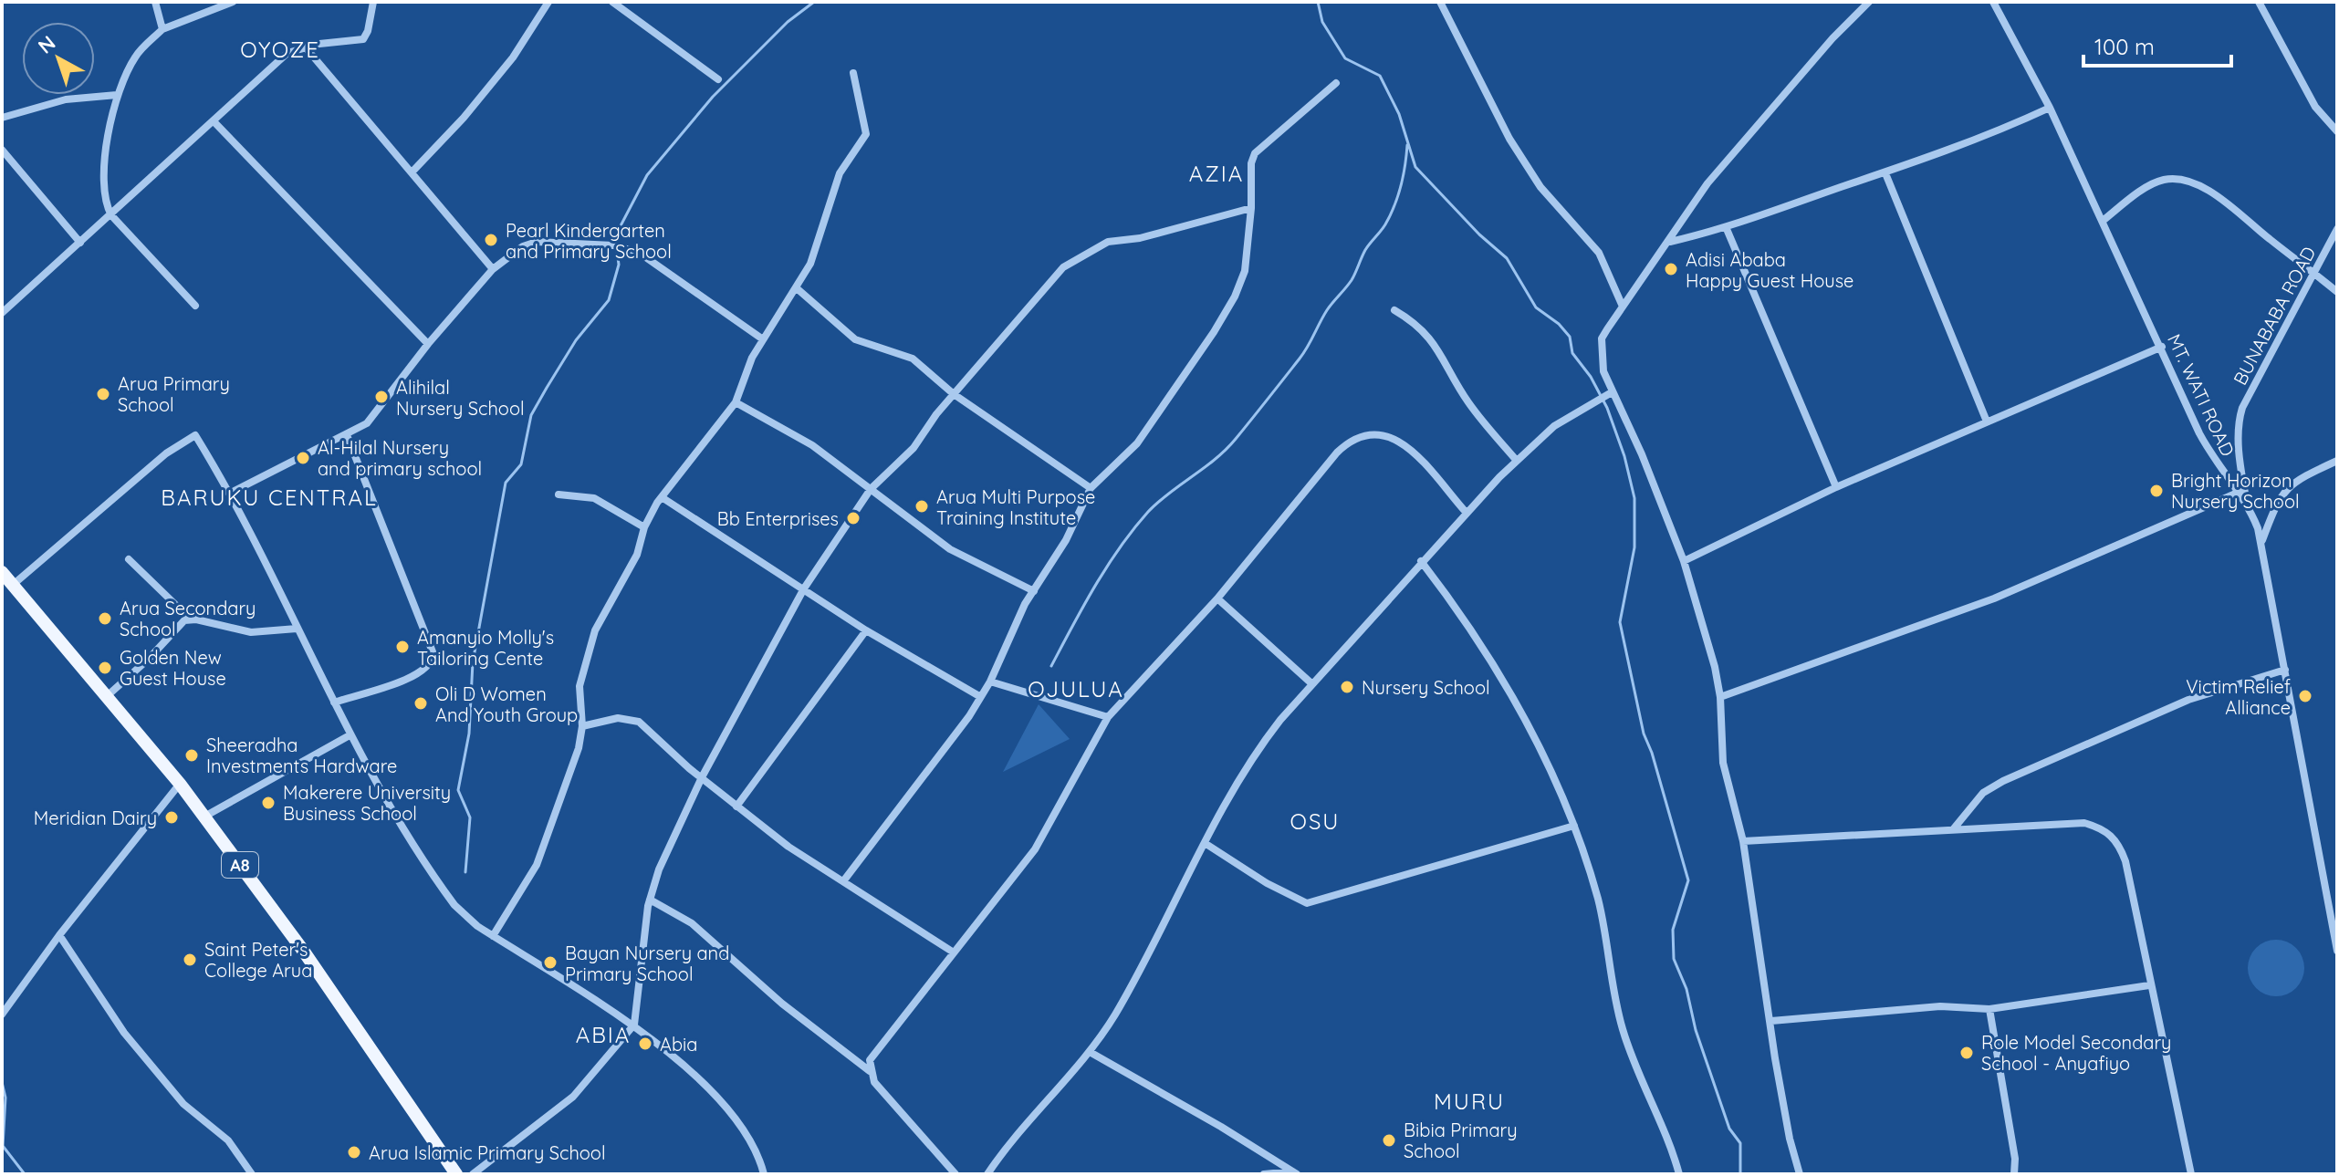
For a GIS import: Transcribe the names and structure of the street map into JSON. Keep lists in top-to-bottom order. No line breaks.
{"streets":{"main road":["A8"],"street":["BUNABABA ROAD","MT. WATI ROAD"]},"crossings":[["BUNABABA ROAD","MT. WATI ROAD"]],"districts":["OYOZE","AZIA","BARUKU CENTRAL","OJULUA","OSU","ABIA","MURU"],"places":["Pearl Kindergarten and Primary School","Adisi Ababa Happy Guest House","Arua Primary School","Alihilal Nursery School","Al-Hilal Nursery and primary school","Bright Horizon Nursery School","Arua Multi Purpose Training Institute","Bb Enterprises","Arua Secondary School","Amanyio Molly's Tailoring Cente","Golden New Guest House","Nursery School","Victim Relief Alliance","Oli D Women And Youth Group","Sheeradha Investments Hardware","Makerere University Business School","Meridian Dairy","Saint Peter's College Arua","Bayan Nursery and Primary School","Abia","Role Model Secondary School - Anyafiyo","Bibia Primary School","Arua Islamic Primary School"],"scale_bar":"100 m","north":"top left"}
